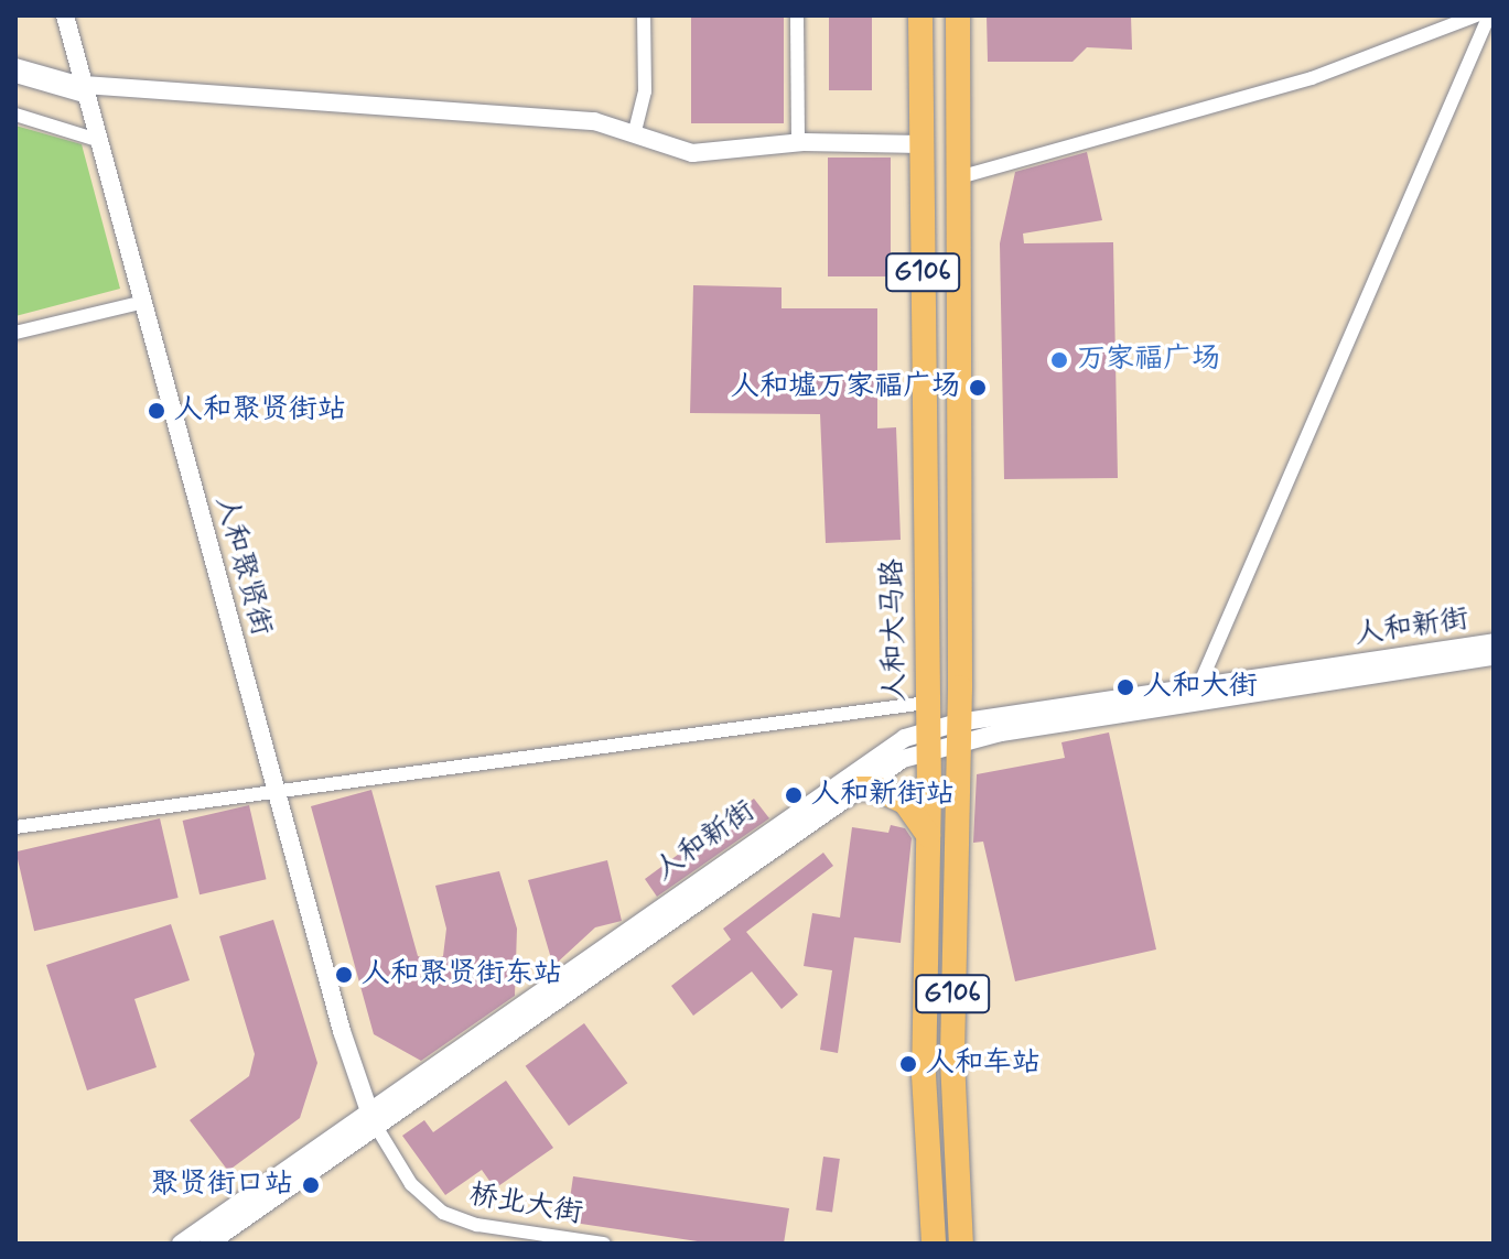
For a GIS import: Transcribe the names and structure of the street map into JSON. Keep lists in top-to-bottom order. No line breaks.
{"streets":{"highway":["G106","人和大马路"],"street":["人和聚贤街","人和新街","桥北大街"]},"crossings":[["G106","人和新街"],["人和聚贤街","人和新街"],["人和聚贤街","桥北大街"],["人和新街","人和大马路"],["人和新街","桥北大街"]],"places":["万家福广场","人和墟万家福广场","人和聚贤街站","人和大街","人和新街站","人和聚贤街东站","人和车站","聚贤街口站"]}
